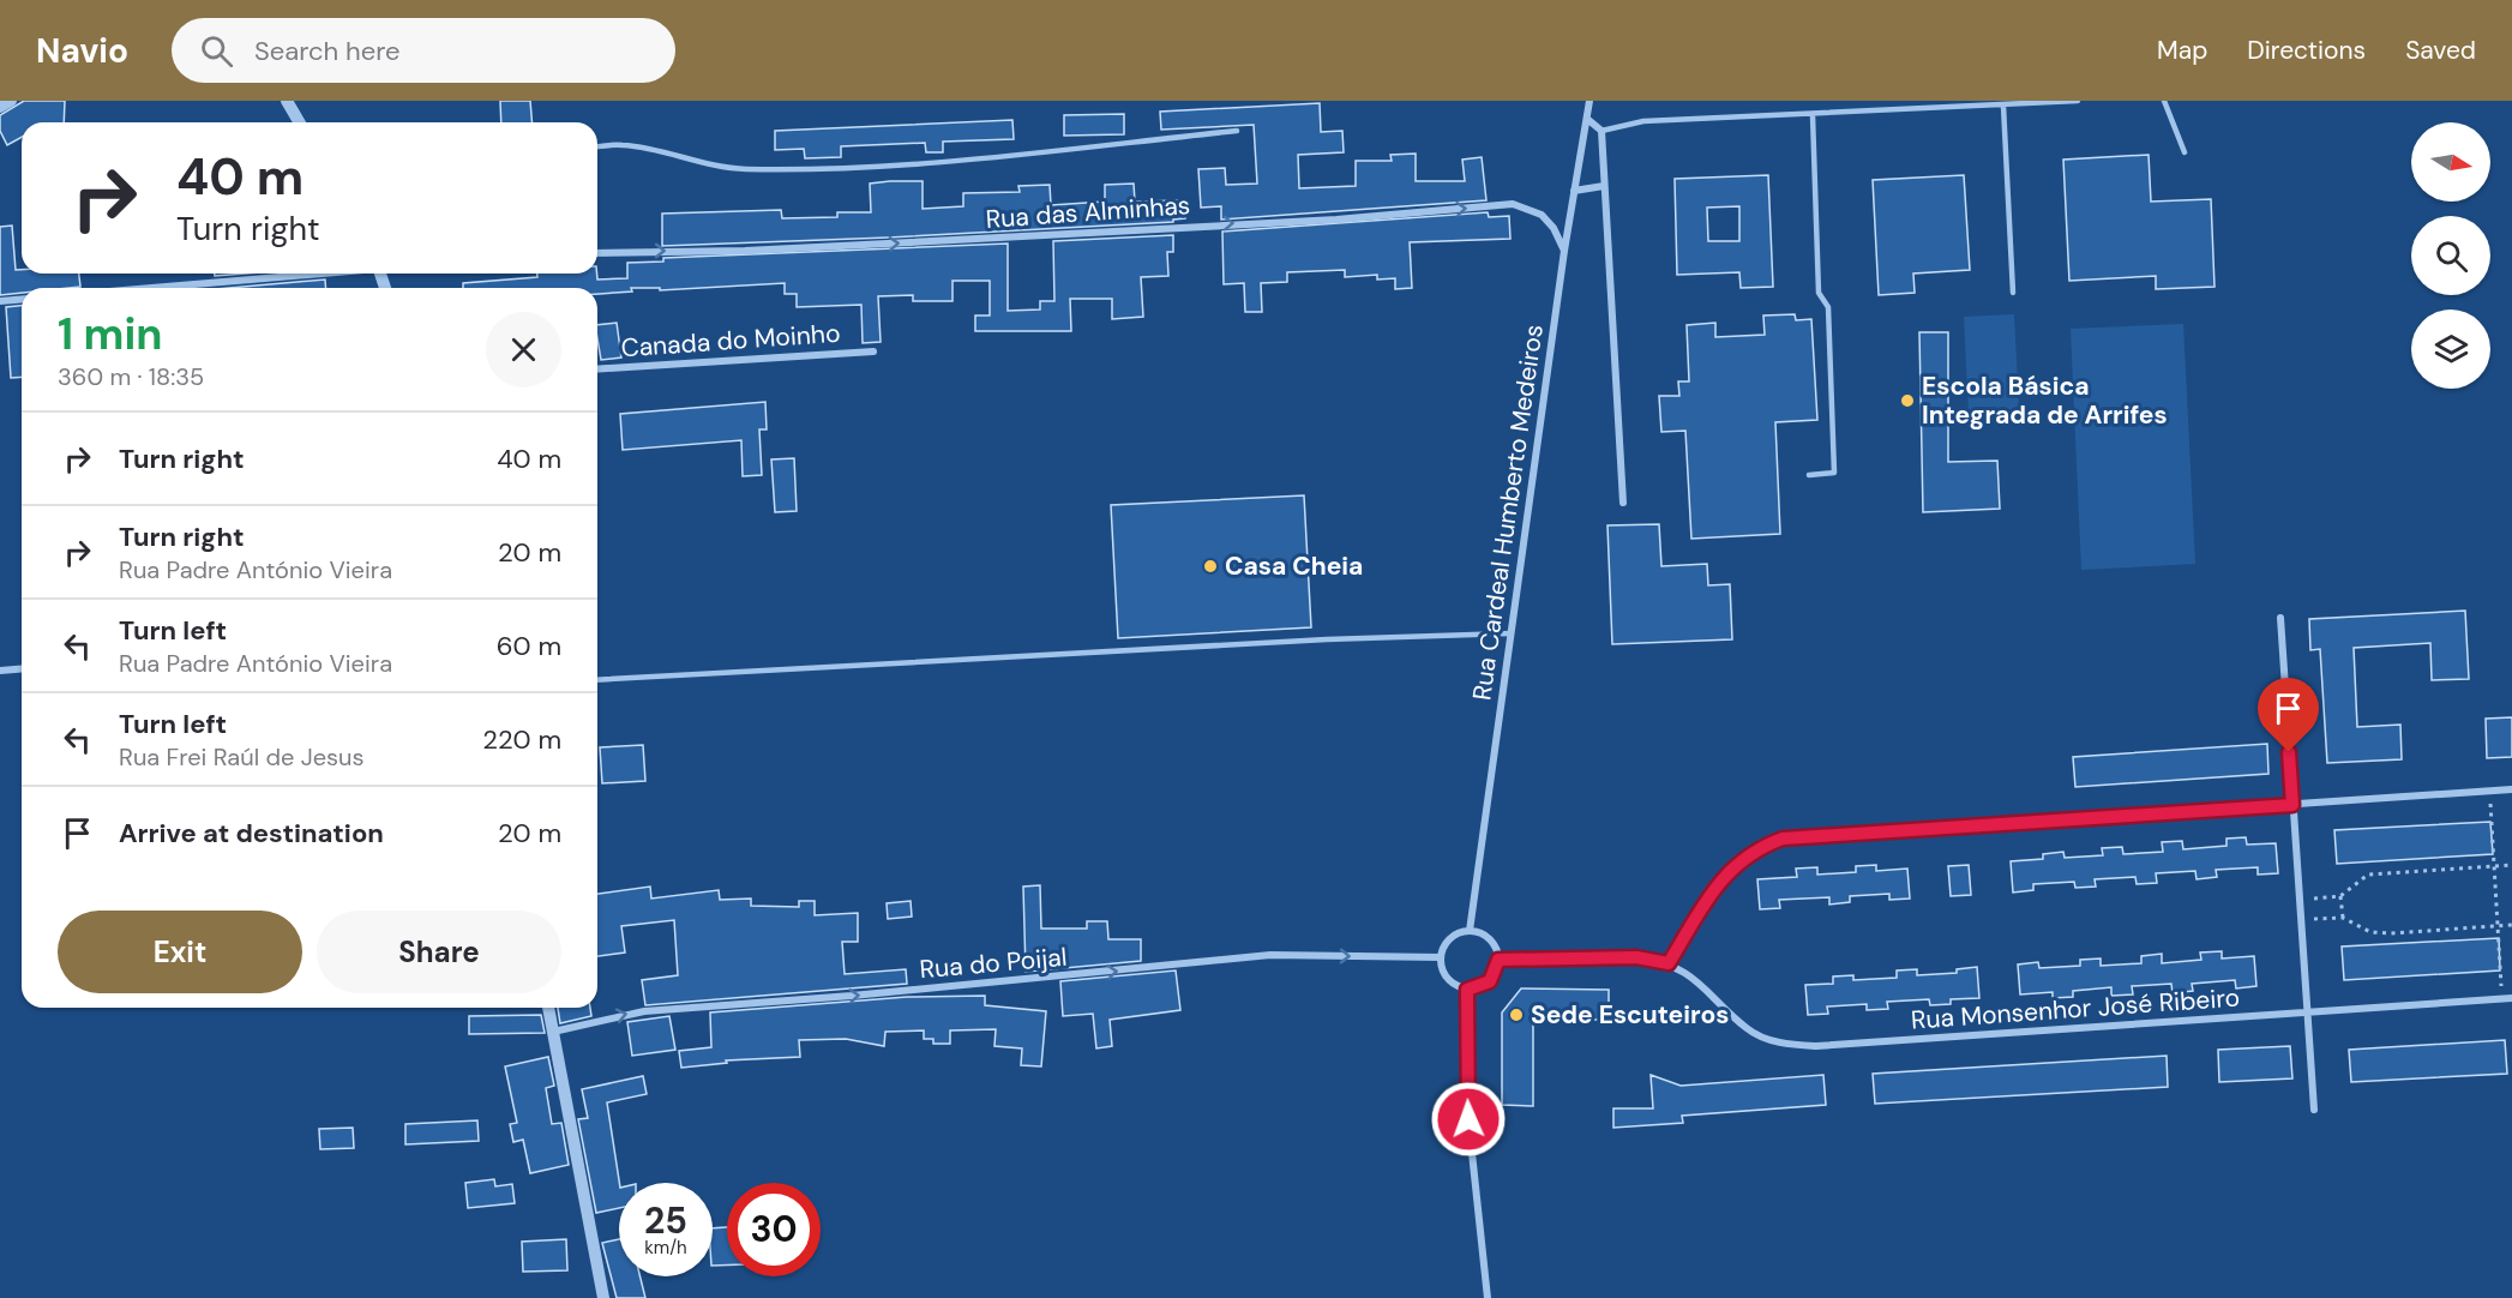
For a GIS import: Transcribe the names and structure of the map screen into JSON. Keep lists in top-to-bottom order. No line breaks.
{"streets":{"street":["Rua das Alminhas","Canada do Moinho","Rua Cardeal Humberto Medeiros","Rua do Poijal","Rua Monsenhor José Ribeiro"]},"crossings":[["Rua das Alminhas","Rua Cardeal Humberto Medeiros"],["Rua Cardeal Humberto Medeiros","Rua do Poijal"]],"one_way":["Rua das Alminhas","Rua do Poijal"],"places":["Escola Básica Integrada de Arrifes","Casa Cheia","Sede Escuteiros"],"north":"right","page":{"header":"Navio","search":"Search here","nav":["Map","Directions","Saved"],"turn":["40 m","Turn right"],"heading":["1 min","360 m · 18:35"],"list":[{"name":"Turn right","value":"40 m"},{"name":"Turn right","note":"Rua Padre António Vieira","value":"20 m"},{"name":"Turn left","note":"Rua Padre António Vieira","value":"60 m"},{"name":"Turn left","note":"Rua Frei Raúl de Jesus","value":"220 m"},{"name":"Arrive at destination","value":"20 m"}],"buttons":["Exit","Share"],"speed":"25 km/h","limit":"30"}}
